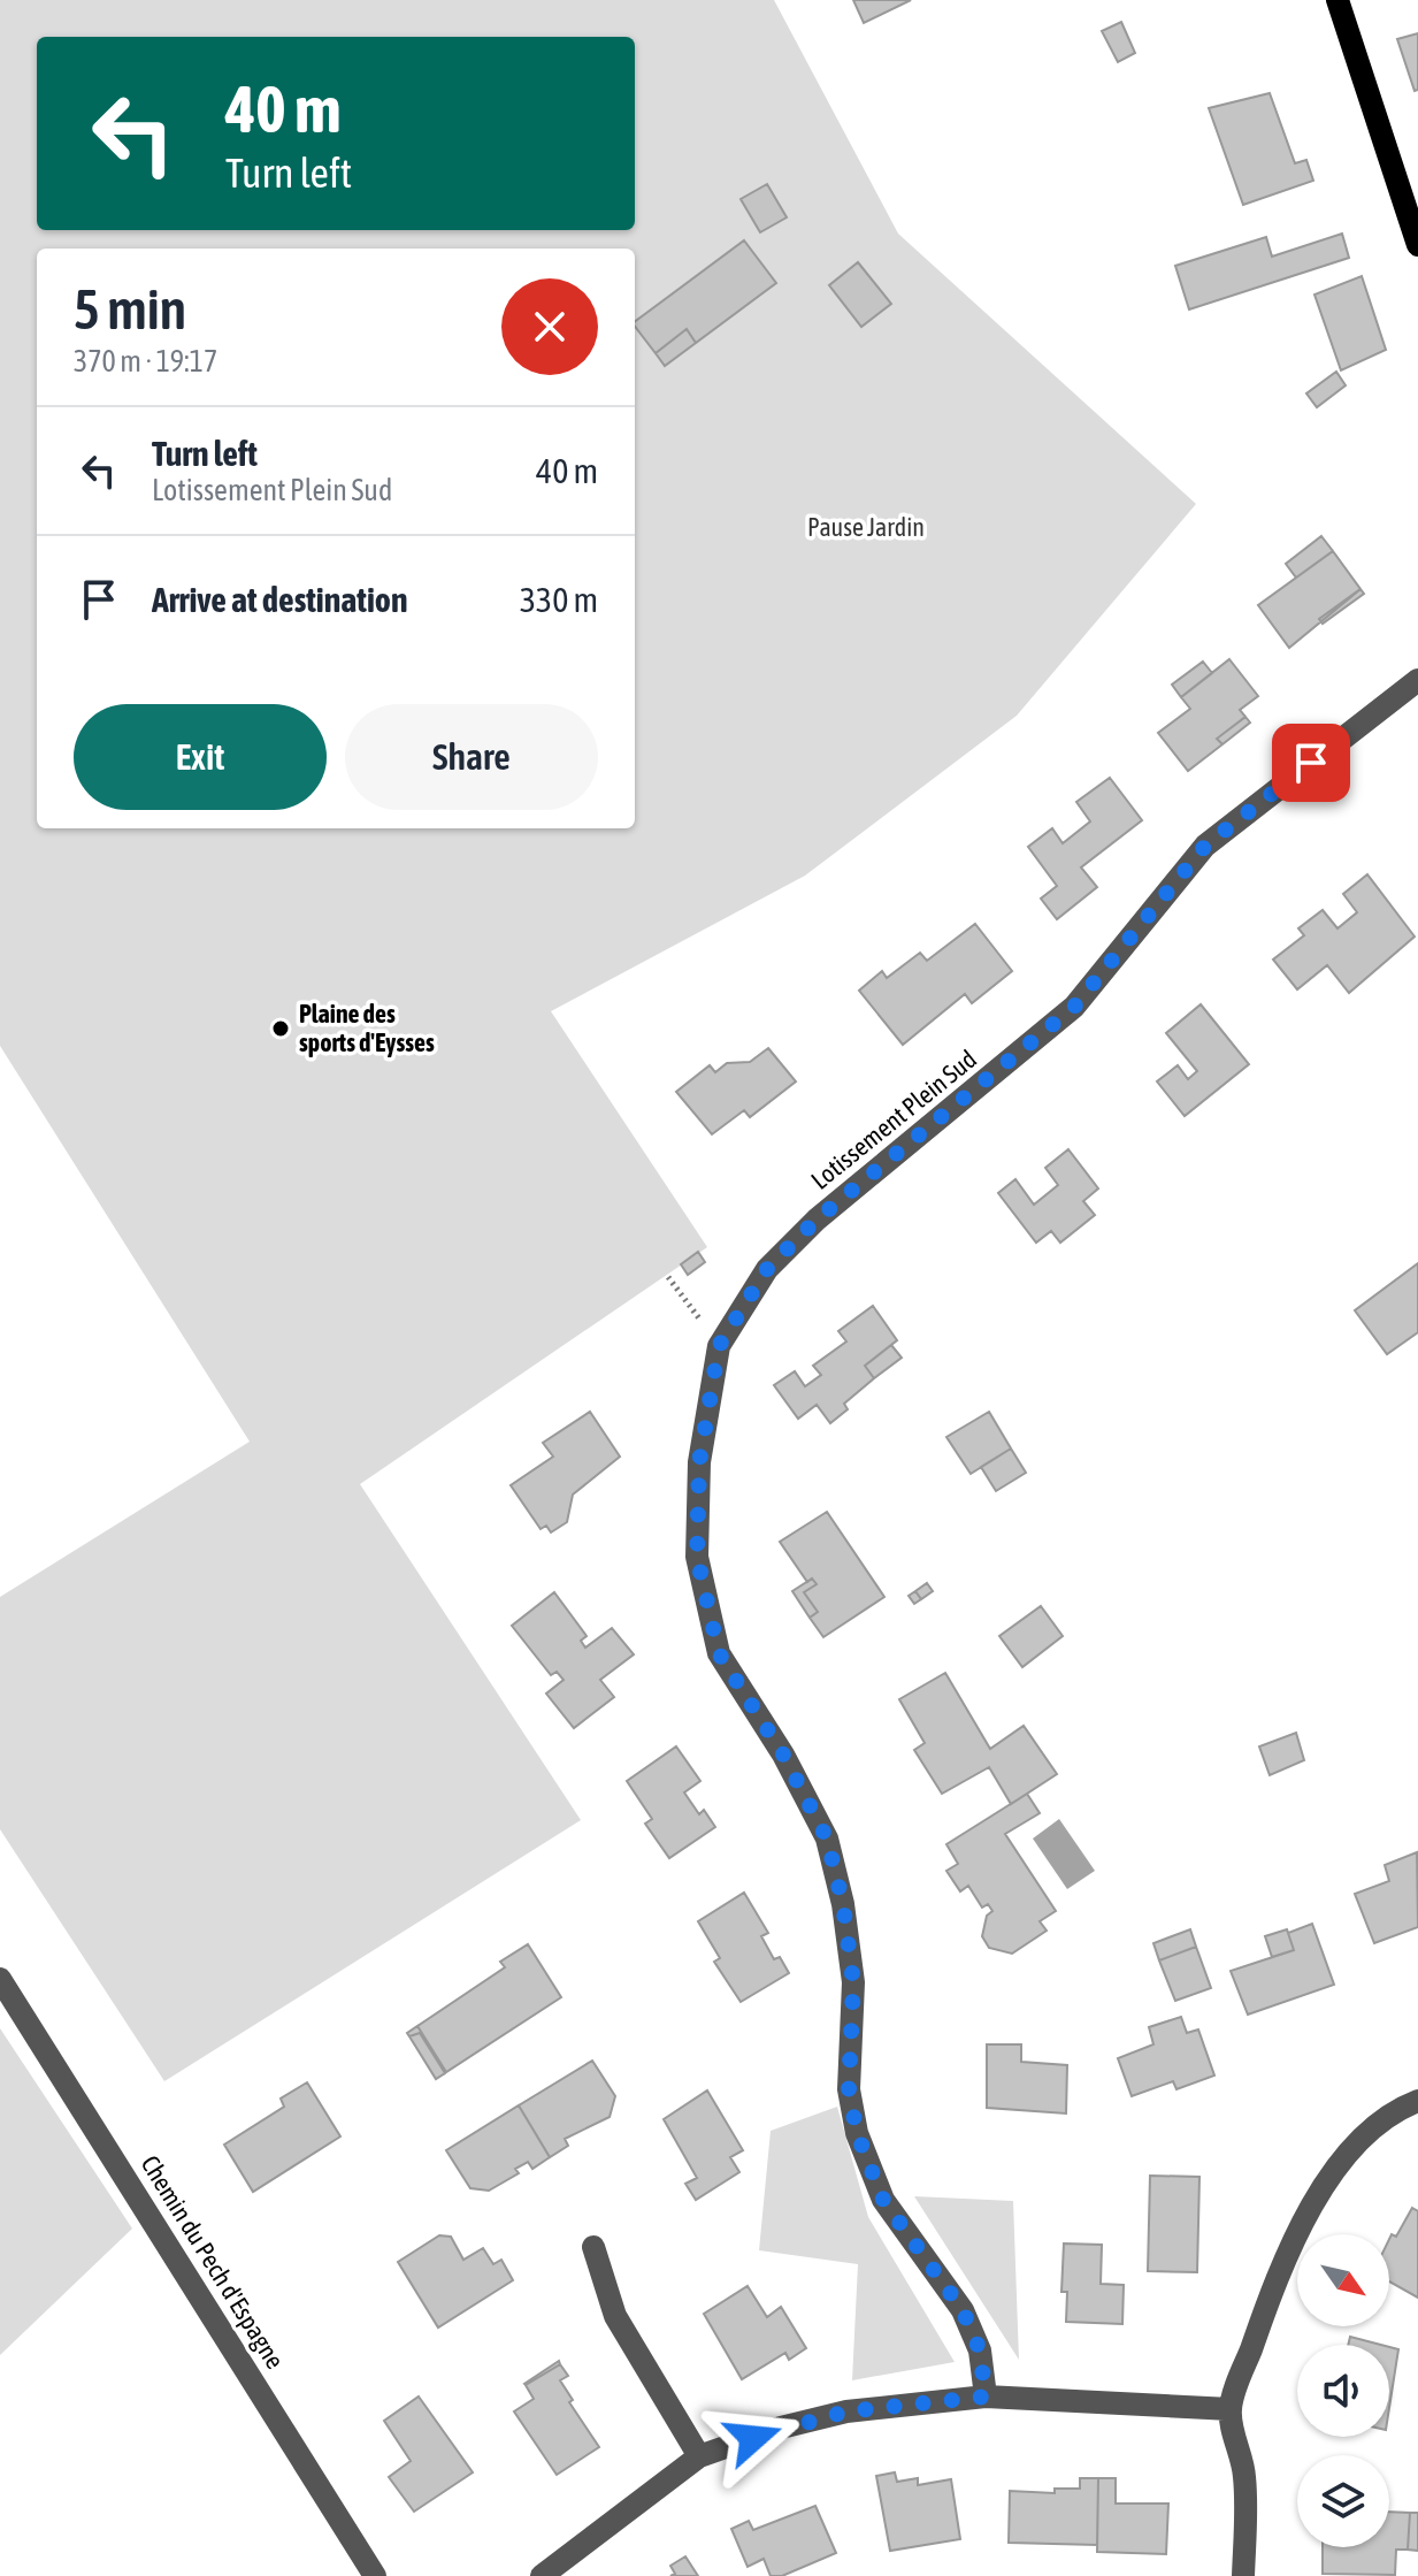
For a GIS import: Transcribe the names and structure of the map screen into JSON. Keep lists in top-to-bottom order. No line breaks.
{"streets":{"street":["Lotissement Plein Sud","Chemin du Pech d'Espagne"]},"parks":["Pause Jardin"],"places":["Plaine des sports d'Eysses"],"north":"bottom right","page":{"turn":["40 m","Turn left"],"heading":["5 min","370 m · 19:17"],"list":[{"name":"Turn left","note":"Lotissement Plein Sud","value":"40 m"},{"name":"Arrive at destination","value":"330 m"}],"buttons":["Exit","Share"]}}
